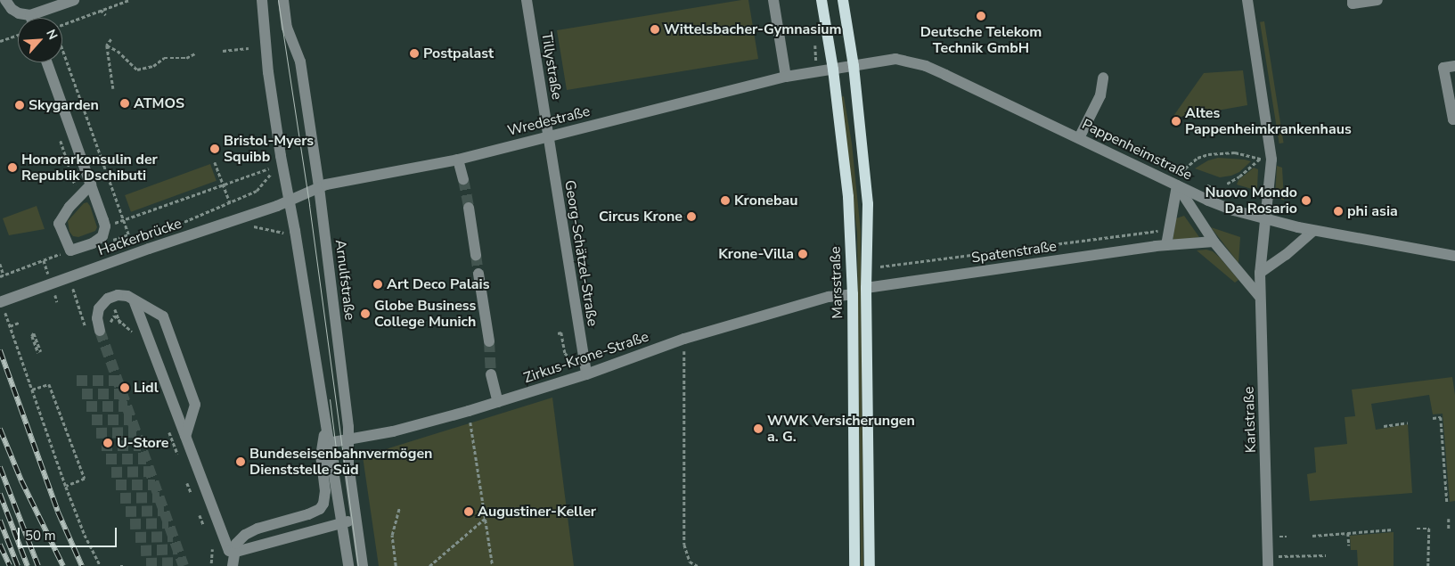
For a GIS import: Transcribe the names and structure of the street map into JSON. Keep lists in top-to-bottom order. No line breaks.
{"streets":{"main road":["Marsstraße"],"street":["Tillystraße","Wredestraße","Pappenheimstraße","Hackerbrücke","Spatenstraße","Georg-Schätzel-Straße","Arnulfstraße","Zirkus-Krone-Straße","Karlstraße"]},"crossings":[["Tillystraße","Wredestraße"],["Tillystraße","Georg-Schätzel-Straße"],["Wredestraße","Pappenheimstraße"],["Wredestraße","Hackerbrücke"],["Wredestraße","Georg-Schätzel-Straße"],["Wredestraße","Arnulfstraße"],["Pappenheimstraße","Marsstraße"],["Pappenheimstraße","Karlstraße"],["Spatenstraße","Marsstraße"],["Georg-Schätzel-Straße","Zirkus-Krone-Straße"],["Arnulfstraße","Zirkus-Krone-Straße"],["Marsstraße","Zirkus-Krone-Straße"]],"places":["Deutsche Telekom Technik GmbH","Wittelsbacher-Gymnasium","Postpalast","ATMOS","Skygarden","Altes Pappenheimkrankenhaus","Bristol-Myers Squibb","Honorarkonsulin der Republik Dschibuti","Kronebau","Nuovo Mondo Da Rosario","phi asia","Circus Krone","Krone-Villa","Art Deco Palais","Globe Business College Munich","Lidl","WWK Versicherungen a. G.","U-Store","Bundeseisenbahnvermögen Dienststelle Süd","Augustiner-Keller"],"scale_bar":"50 m","north":"top right"}
